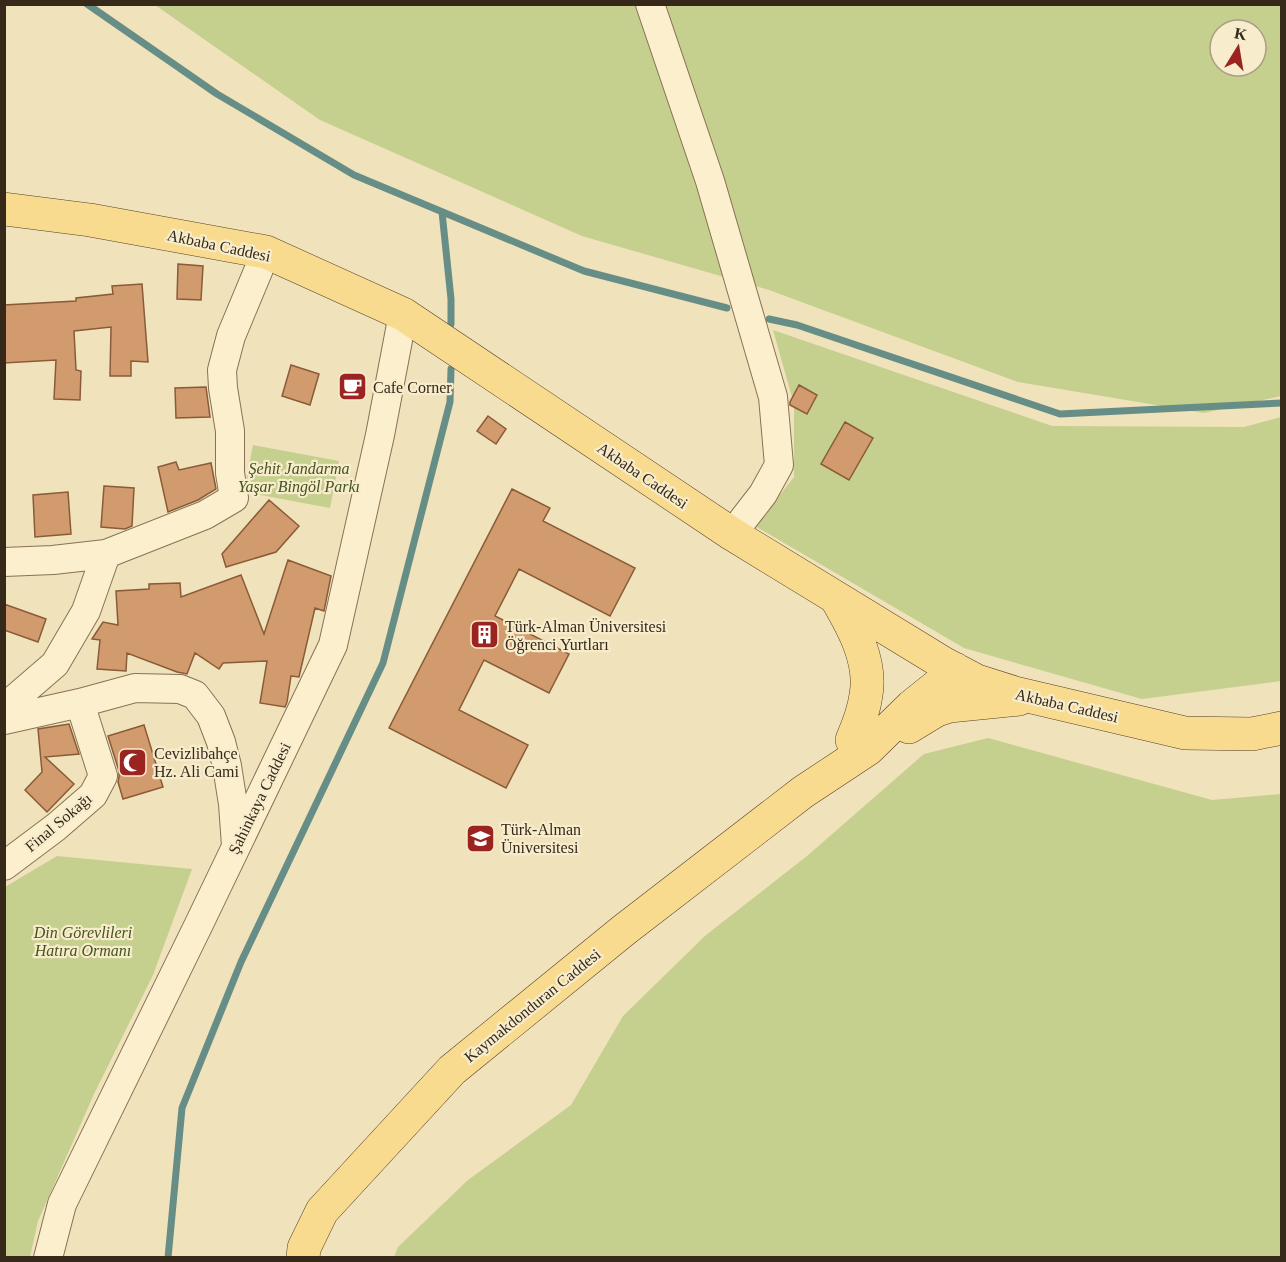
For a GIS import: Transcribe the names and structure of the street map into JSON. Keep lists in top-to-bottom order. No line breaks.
{"streets":{"main road":["Akbaba Caddesi","Kaymakdonduran Caddesi"],"street":["Şahinkaya Caddesi","Final Sokağı"]},"crossings":[["Akbaba Caddesi","Şahinkaya Caddesi"]],"parks":["Şehit Jandarma Yaşar Bingöl Parkı","Din Görevlileri Hatıra Ormanı"],"places":{"cafe":["Cafe Corner"],"building":["Türk-Alman Üniversitesi Öğrenci Yurtları"],"mosque":["Cevizlibahçe Hz. Ali Cami"],"school or university":["Türk-Alman Üniversitesi"]},"north":"top"}
